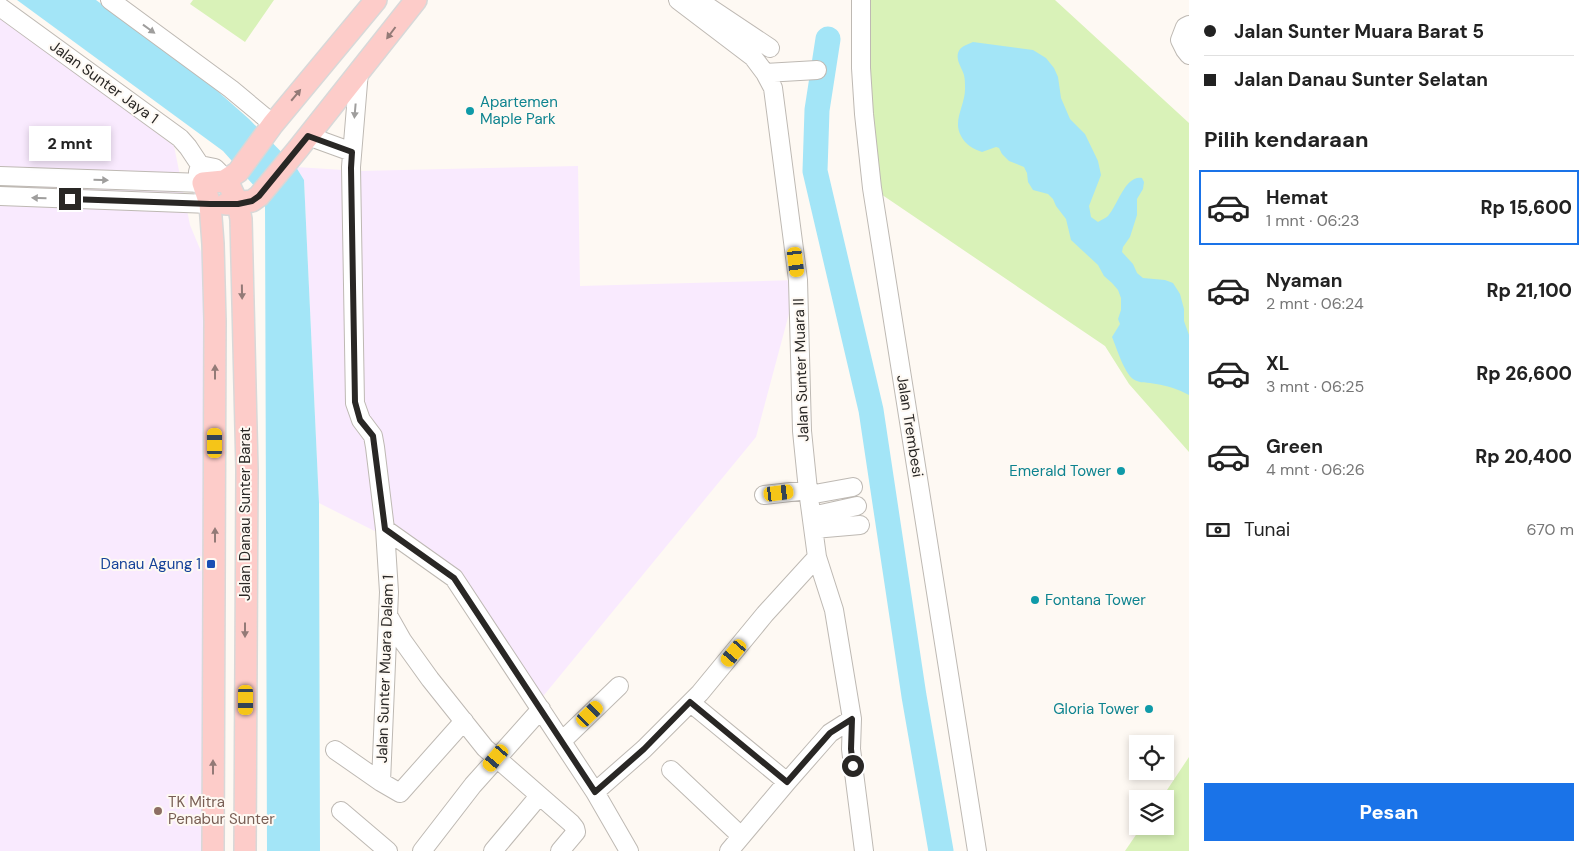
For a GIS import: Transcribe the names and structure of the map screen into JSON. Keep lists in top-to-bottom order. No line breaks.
{"streets":{"main road":["Jalan Danau Sunter Barat"],"street":["Jalan Sunter Jaya 1","Jalan Sunter Muara II","Jalan Trembesi","Jalan Sunter Muara Dalam 1"]},"crossings":[["Jalan Sunter Jaya 1","Jalan Danau Sunter Barat"]],"places":{"other":["Apartemen Maple Park","Emerald Tower","Fontana Tower","Gloria Tower","TK Mitra Penabur Sunter"],"transit":["Danau Agung 1"]},"page":{"banner":["Jalan Sunter Muara Barat 5","Jalan Danau Sunter Selatan"],"heading":"Pilih kendaraan","bubble":"2 mnt","list":[{"name":"Hemat","note":"1 mnt · 06:23","value":"Rp 15,600"},{"name":"Nyaman","note":"2 mnt · 06:24","value":"Rp 21,100"},{"name":"XL","note":"3 mnt · 06:25","value":"Rp 26,600"},{"name":"Green","note":"4 mnt · 06:26","value":"Rp 20,400"}],"pay":["Tunai","670 m"],"buttons":"Pesan"}}
